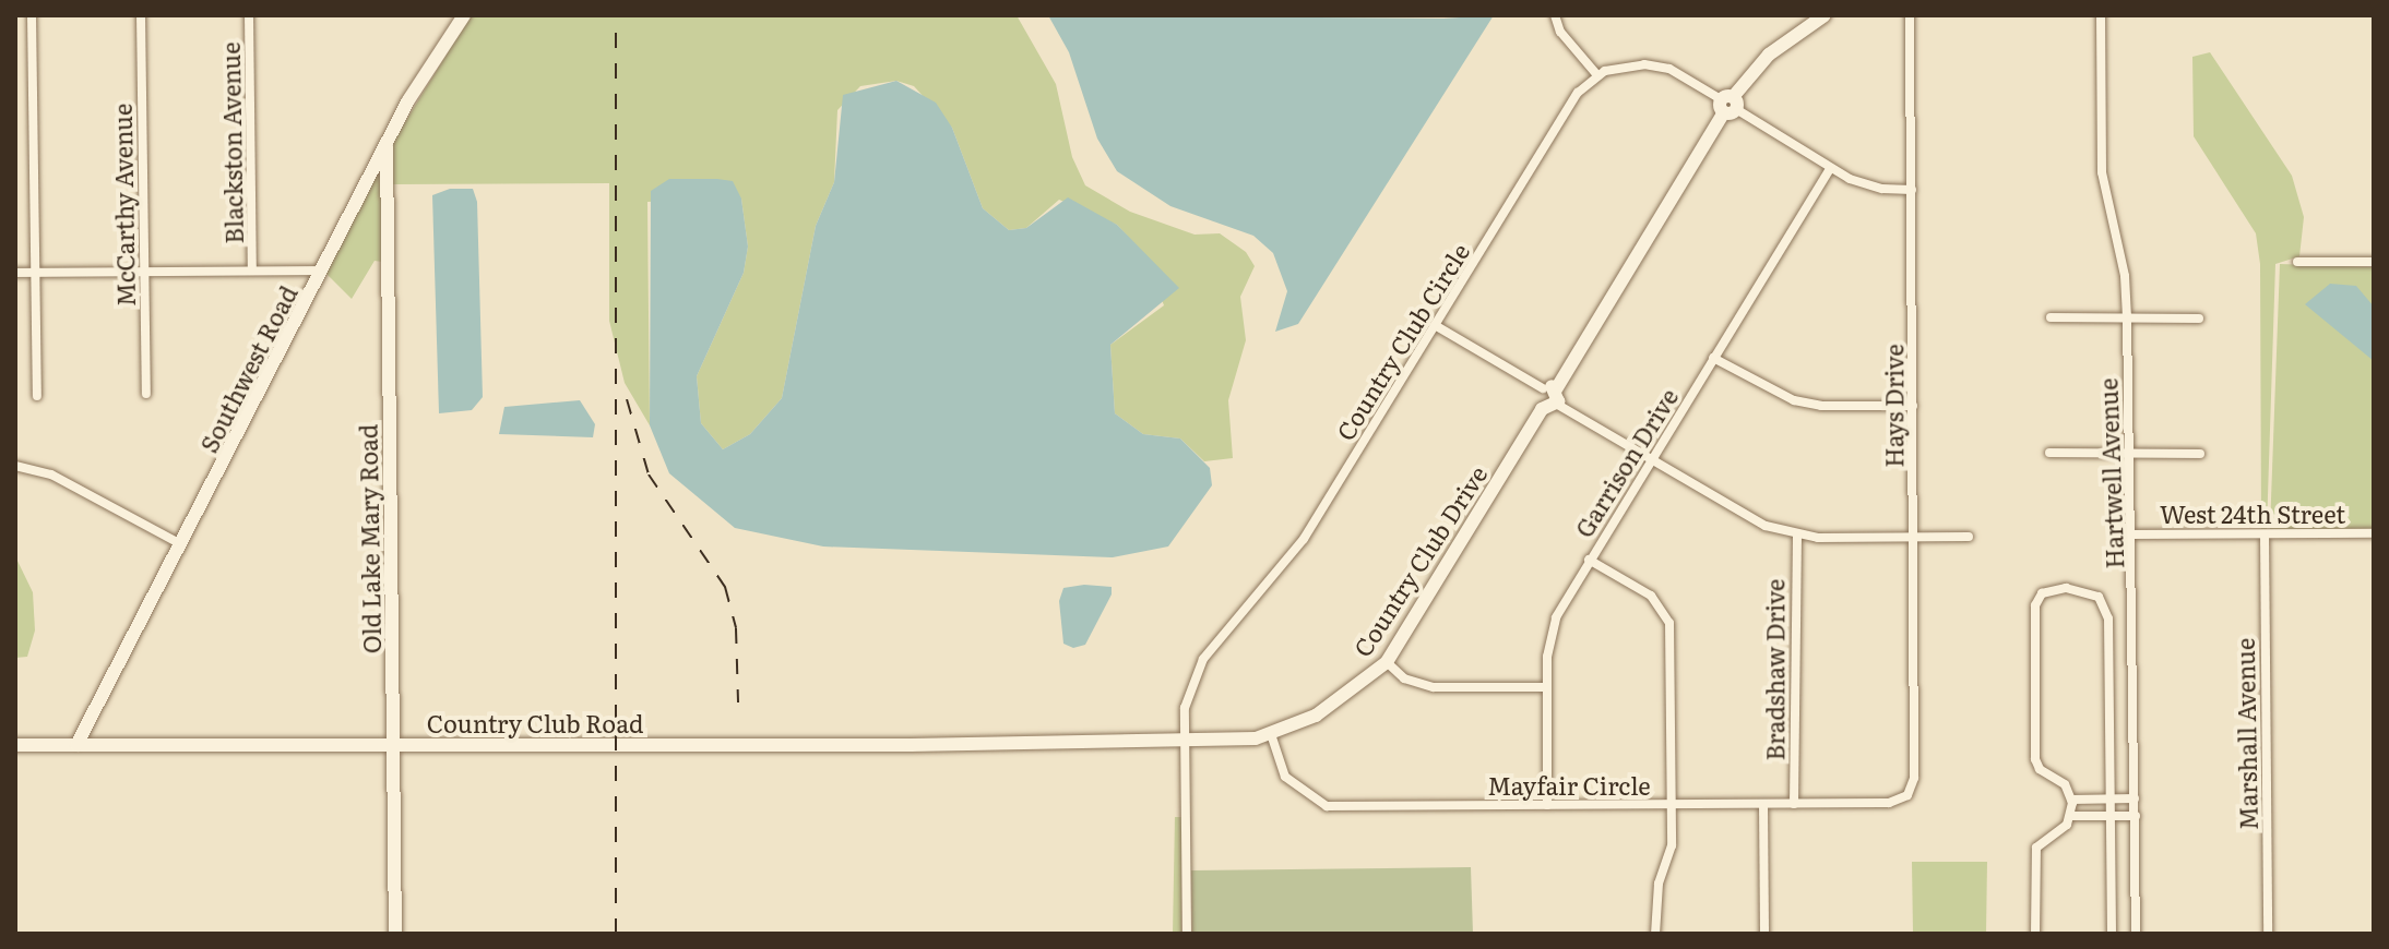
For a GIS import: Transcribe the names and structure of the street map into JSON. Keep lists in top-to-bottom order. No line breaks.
{"streets":{"street":["Blackston Avenue","McCarthy Avenue","Country Club Circle","Southwest Road","Hays Drive","Garrison Drive","Hartwell Avenue","West 24th Street","Old Lake Mary Road","Country Club Drive","Bradshaw Drive","Country Club Road","Marshall Avenue","Mayfair Circle"]},"crossings":[["Country Club Circle","Country Club Drive"],["Southwest Road","Old Lake Mary Road"],["Southwest Road","Country Club Road"],["Hays Drive","Mayfair Circle"],["Garrison Drive","Mayfair Circle"],["Hartwell Avenue","West 24th Street"],["West 24th Street","Marshall Avenue"],["Old Lake Mary Road","Country Club Road"],["Country Club Drive","Country Club Road"],["Country Club Drive","Mayfair Circle"],["Bradshaw Drive","Mayfair Circle"]]}
